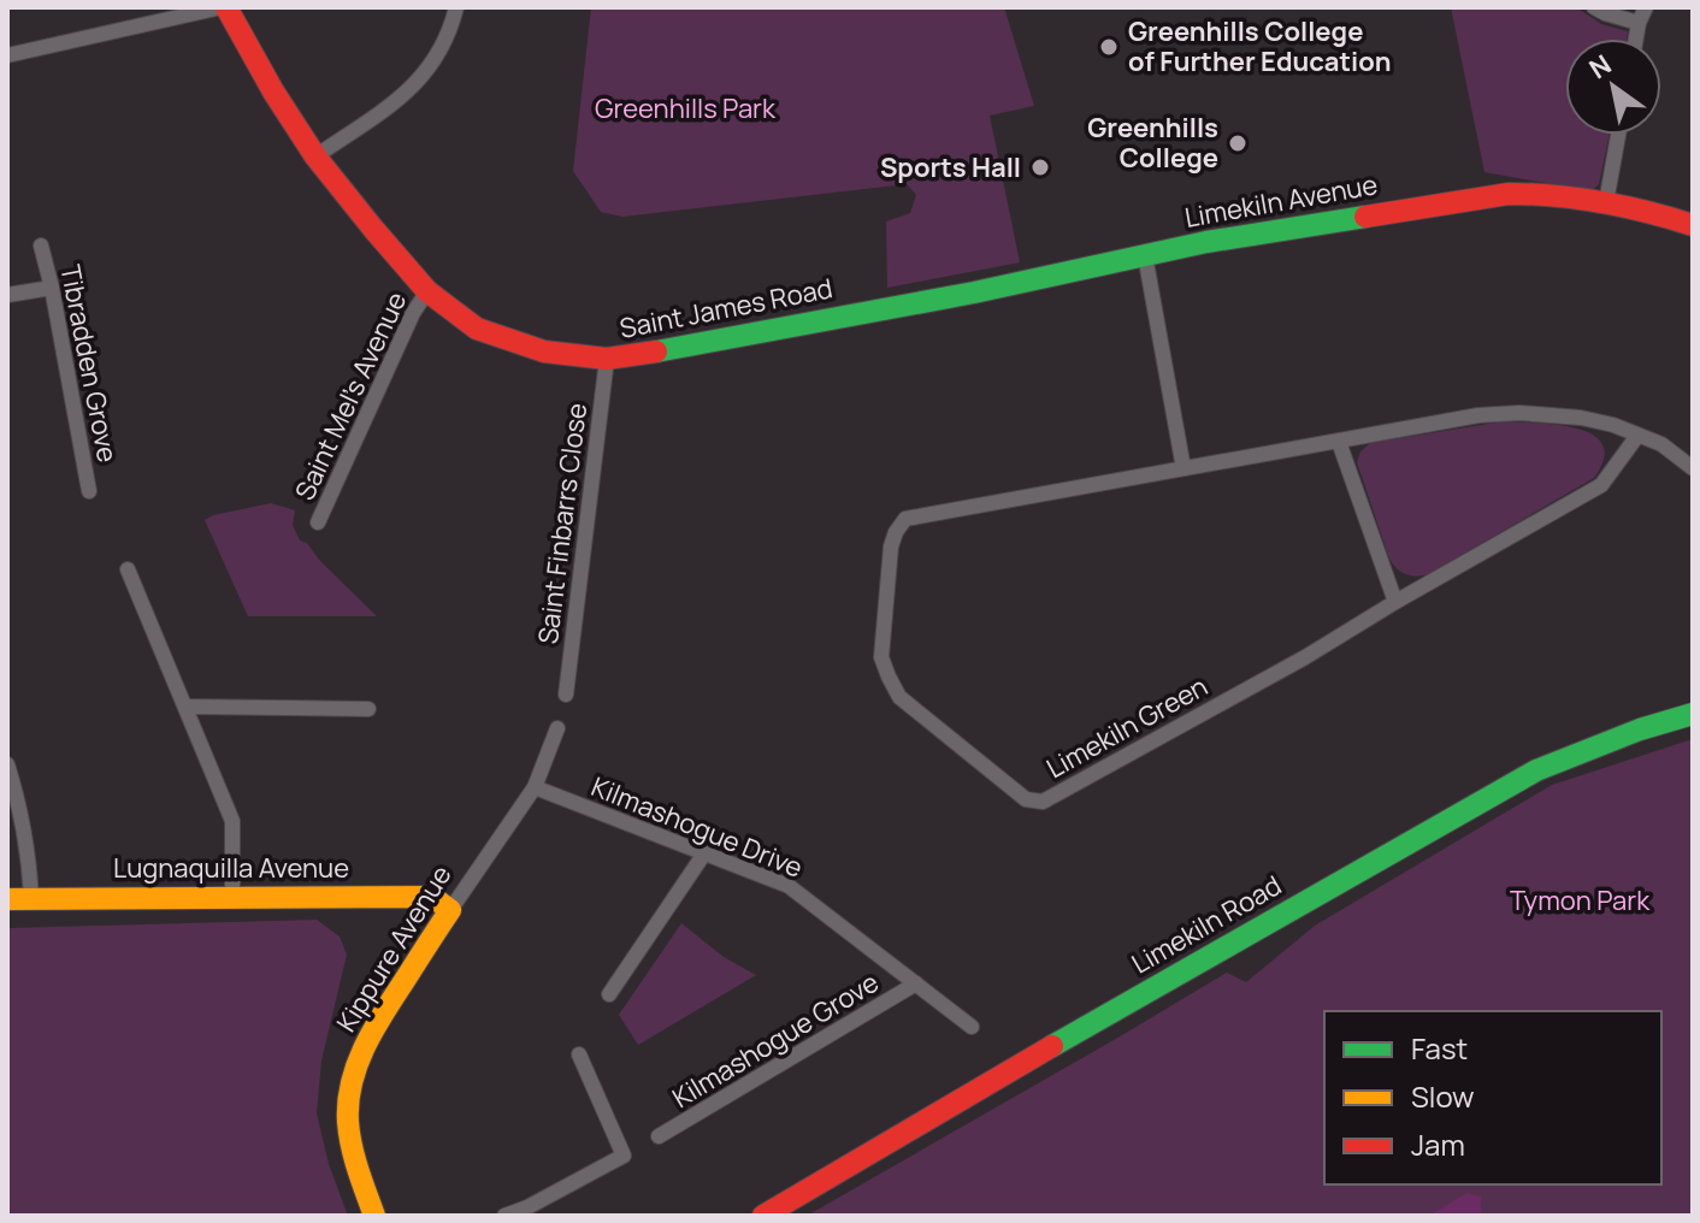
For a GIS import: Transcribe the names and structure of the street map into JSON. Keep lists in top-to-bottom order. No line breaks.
{"streets":{"street":["Limekiln Avenue","Saint James Road","Tibradden Grove","Saint Mel's Avenue","Saint Finbarrs Close","Limekiln Green","Kilmashogue Drive","Lugnaquilla Avenue","Limekiln Road","Kippure Avenue","Kilmashogue Grove"]},"crossings":[["Limekiln Avenue","Saint James Road"],["Saint James Road","Saint Mel's Avenue"],["Saint James Road","Saint Finbarrs Close"],["Kilmashogue Drive","Kippure Avenue"],["Kilmashogue Drive","Kilmashogue Grove"],["Lugnaquilla Avenue","Kippure Avenue"]],"parks":["Greenhills Park","Tymon Park"],"places":["Greenhills College of Further Education","Greenhills College","Sports Hall"],"legend":["Fast","Slow","Jam"],"north":"top left"}
